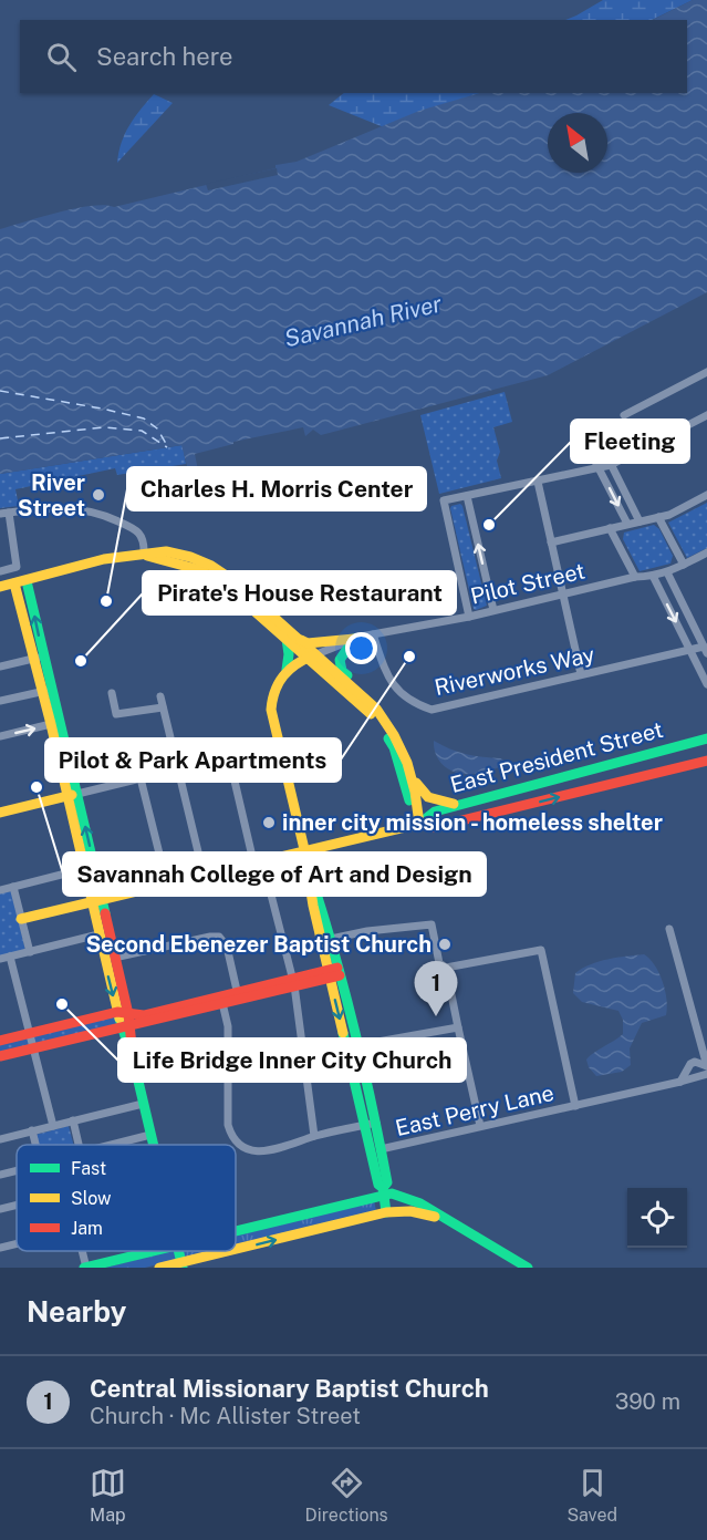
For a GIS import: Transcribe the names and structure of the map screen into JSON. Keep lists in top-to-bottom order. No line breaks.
{"streets":{"main road":["East President Street"],"street":["Pilot Street","Riverworks Way","East Perry Lane"]},"crossings":[["Pilot Street","Riverworks Way"]],"water":["Savannah River"],"places":["River Street","Fleeting","Charles H. Morris Center","Pilot & Park Apartments","Pirate's House Restaurant","Savannah College of Art and Design","inner city mission - homeless shelter","Second Ebenezer Baptist Church","Life Bridge Inner City Church"],"legend":["Fast","Slow","Jam"],"north":"top left","page":{"search":"Search here","pins":"1","heading":"Nearby","list":[{"mark":"1","name":"Central Missionary Baptist Church","note":"Church · Mc Allister Street","value":"390 m"}],"nav":["Map","Directions","Saved"]}}
